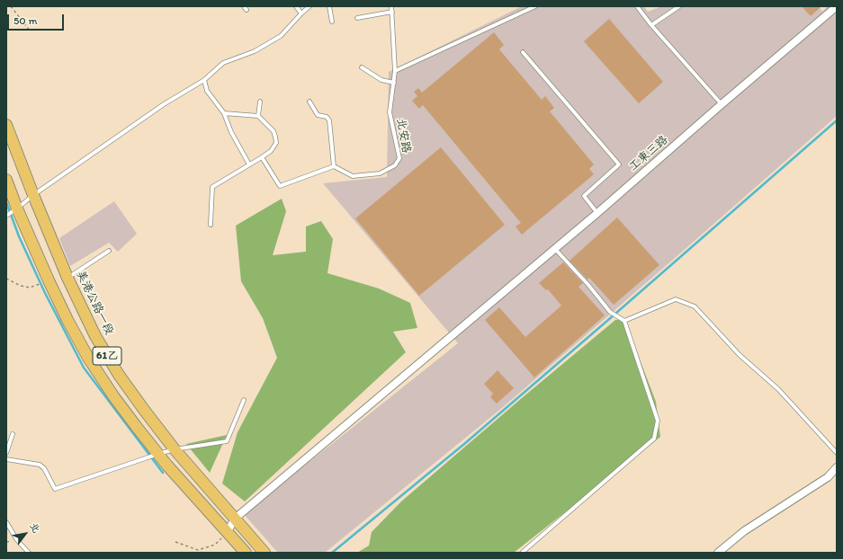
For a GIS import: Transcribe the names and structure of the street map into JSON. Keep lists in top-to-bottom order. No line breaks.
{"streets":{"main road":["美港公路一段","61乙"],"street":["工東三路"],"lane":["北安路"]},"crossings":[["工東三路","美港公路一段"]],"scale_bar":"50 m","north":"top right"}
